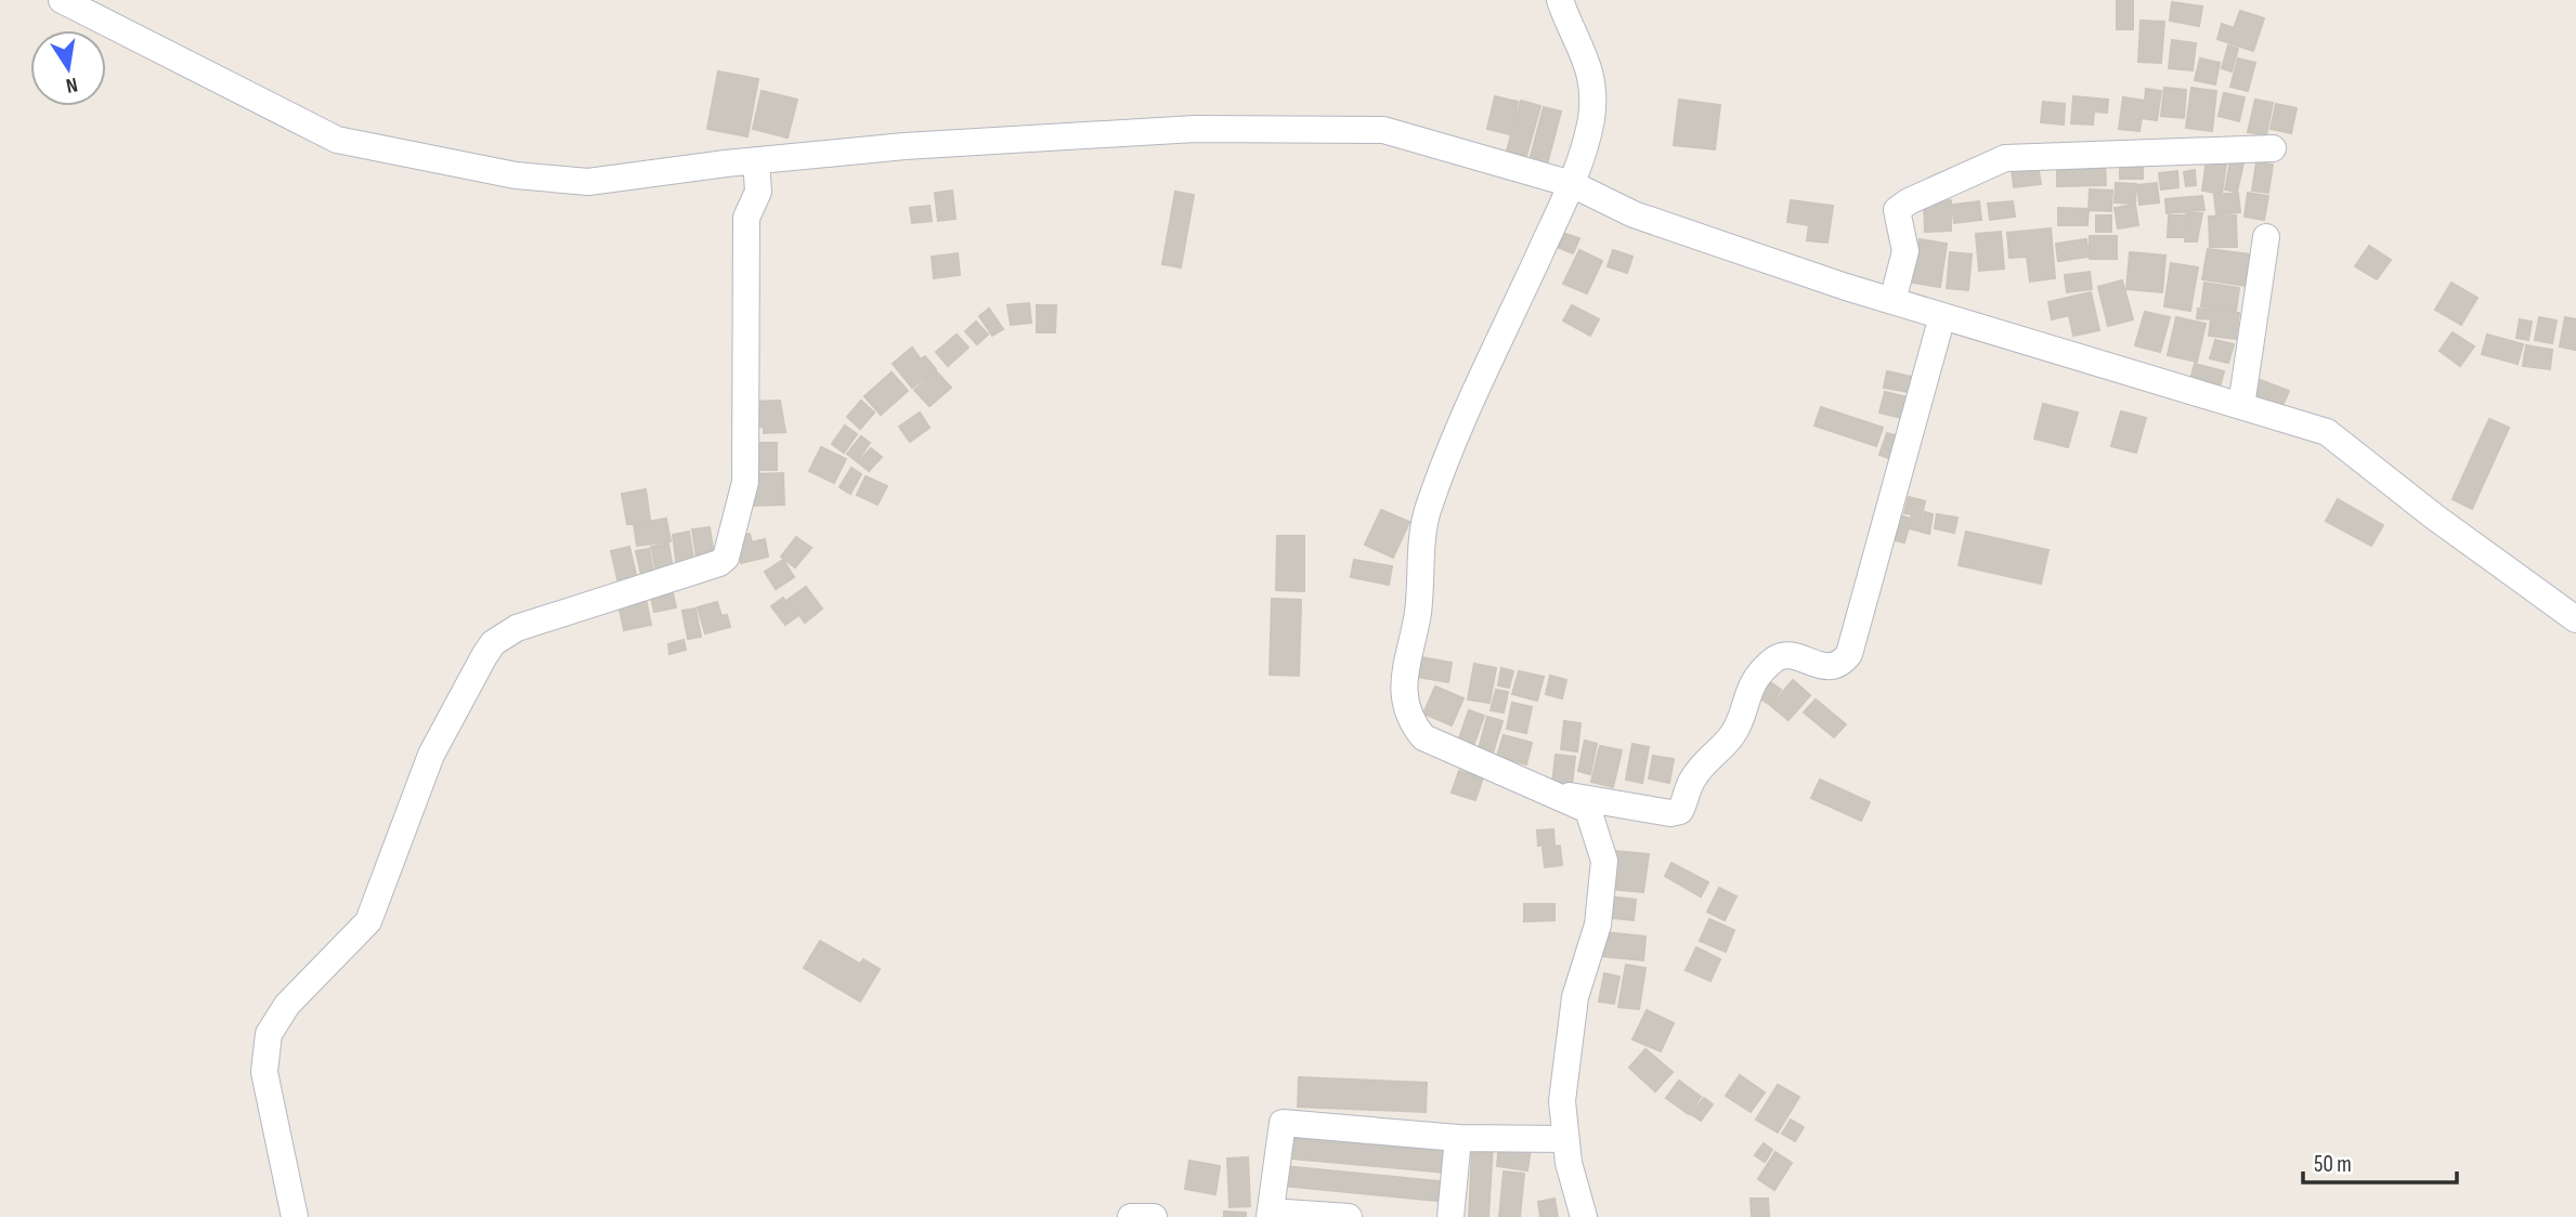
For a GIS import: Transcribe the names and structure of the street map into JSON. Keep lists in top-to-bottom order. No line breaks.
{"scale_bar":"50 m","north":"bottom"}
